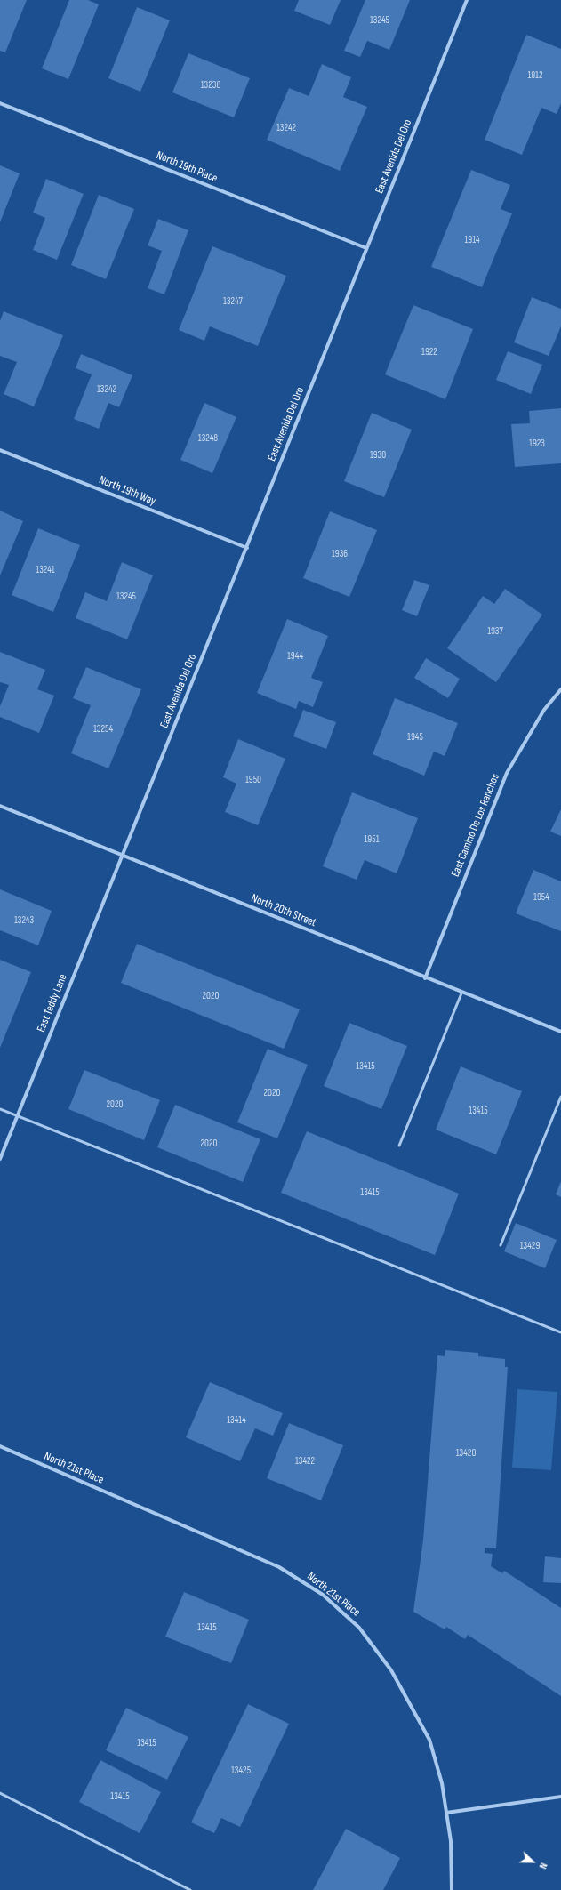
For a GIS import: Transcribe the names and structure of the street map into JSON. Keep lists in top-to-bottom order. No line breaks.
{"streets":{"street":["East Avenida Del Oro","North 19th Place","North 19th Way","East Camino De Los Ranchos","North 20th Street","East Teddy Lane","North 21st Place"]},"crossings":[["East Avenida Del Oro","North 19th Place"],["East Avenida Del Oro","North 19th Way"],["East Avenida Del Oro","North 20th Street"],["East Avenida Del Oro","East Teddy Lane"],["East Camino De Los Ranchos","North 20th Street"],["North 20th Street","East Teddy Lane"]],"house_numbers":["13245","1912","13238","13242","1914","13247","1922","13242","13248","1923","1930","1936","13241","13245","1937","1944","13254","1945","1950","1951","1954","13243","2020","13415","2020","2020","13415","2020","13415","13429","13414","13420","13422","13415","13415","13425","13415"],"north":"right"}
